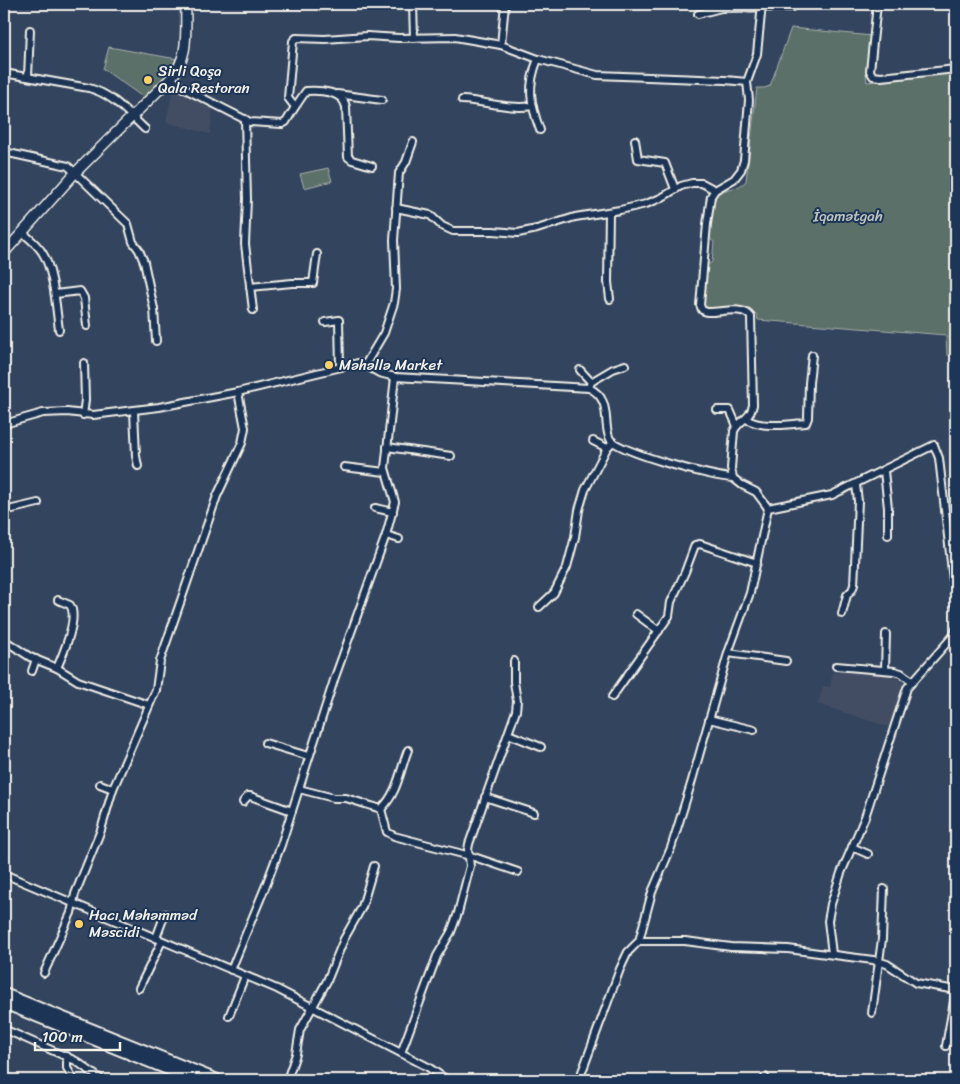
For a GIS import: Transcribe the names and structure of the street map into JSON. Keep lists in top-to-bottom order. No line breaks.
{"parks":["İqamətgah"],"places":["Sirli Qoşa Qala Restoran","Məhəllə Market","Hacı Məhəmməd Məscidi"],"scale_bar":"100 m"}
